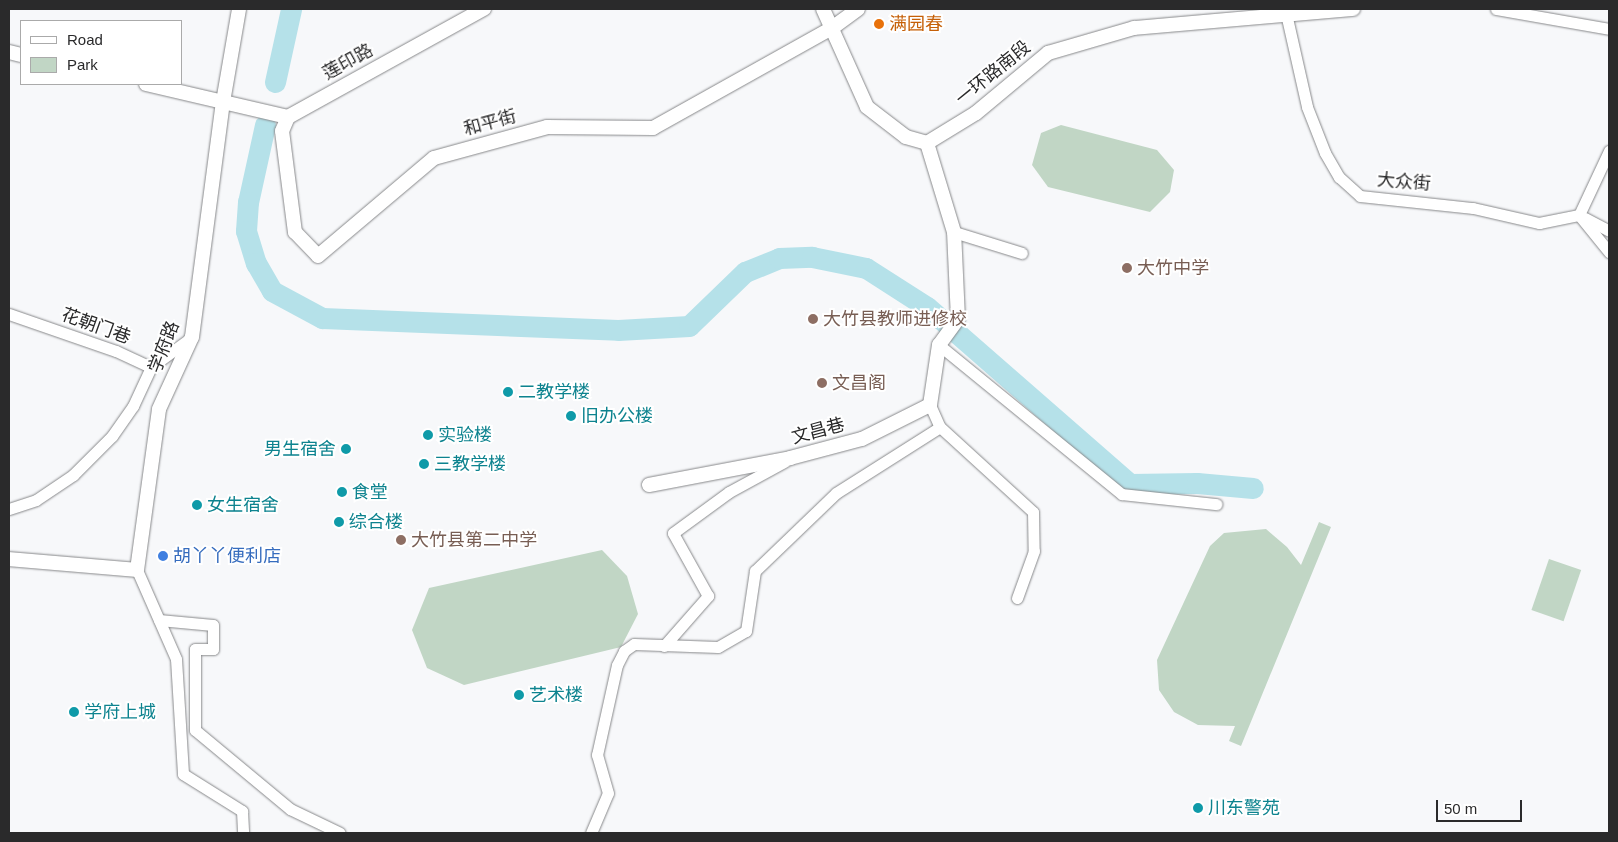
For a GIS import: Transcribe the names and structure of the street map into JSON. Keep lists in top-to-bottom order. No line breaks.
{"streets":{"street":["莲印路","一环路南段","和平街","大众街","花朝门巷","学府路","文昌巷"]},"crossings":[["莲印路","和平街"],["一环路南段","大众街"]],"places":["满园春","大竹中学","大竹县教师进修校","文昌阁","二教学楼","旧办公楼","实验楼","男生宿舍","三教学楼","食堂","女生宿舍","综合楼","大竹县第二中学","胡丫丫便利店","艺术楼","学府上城","川东警苑"],"legend":["Road","Park"],"scale_bar":"50 m"}
